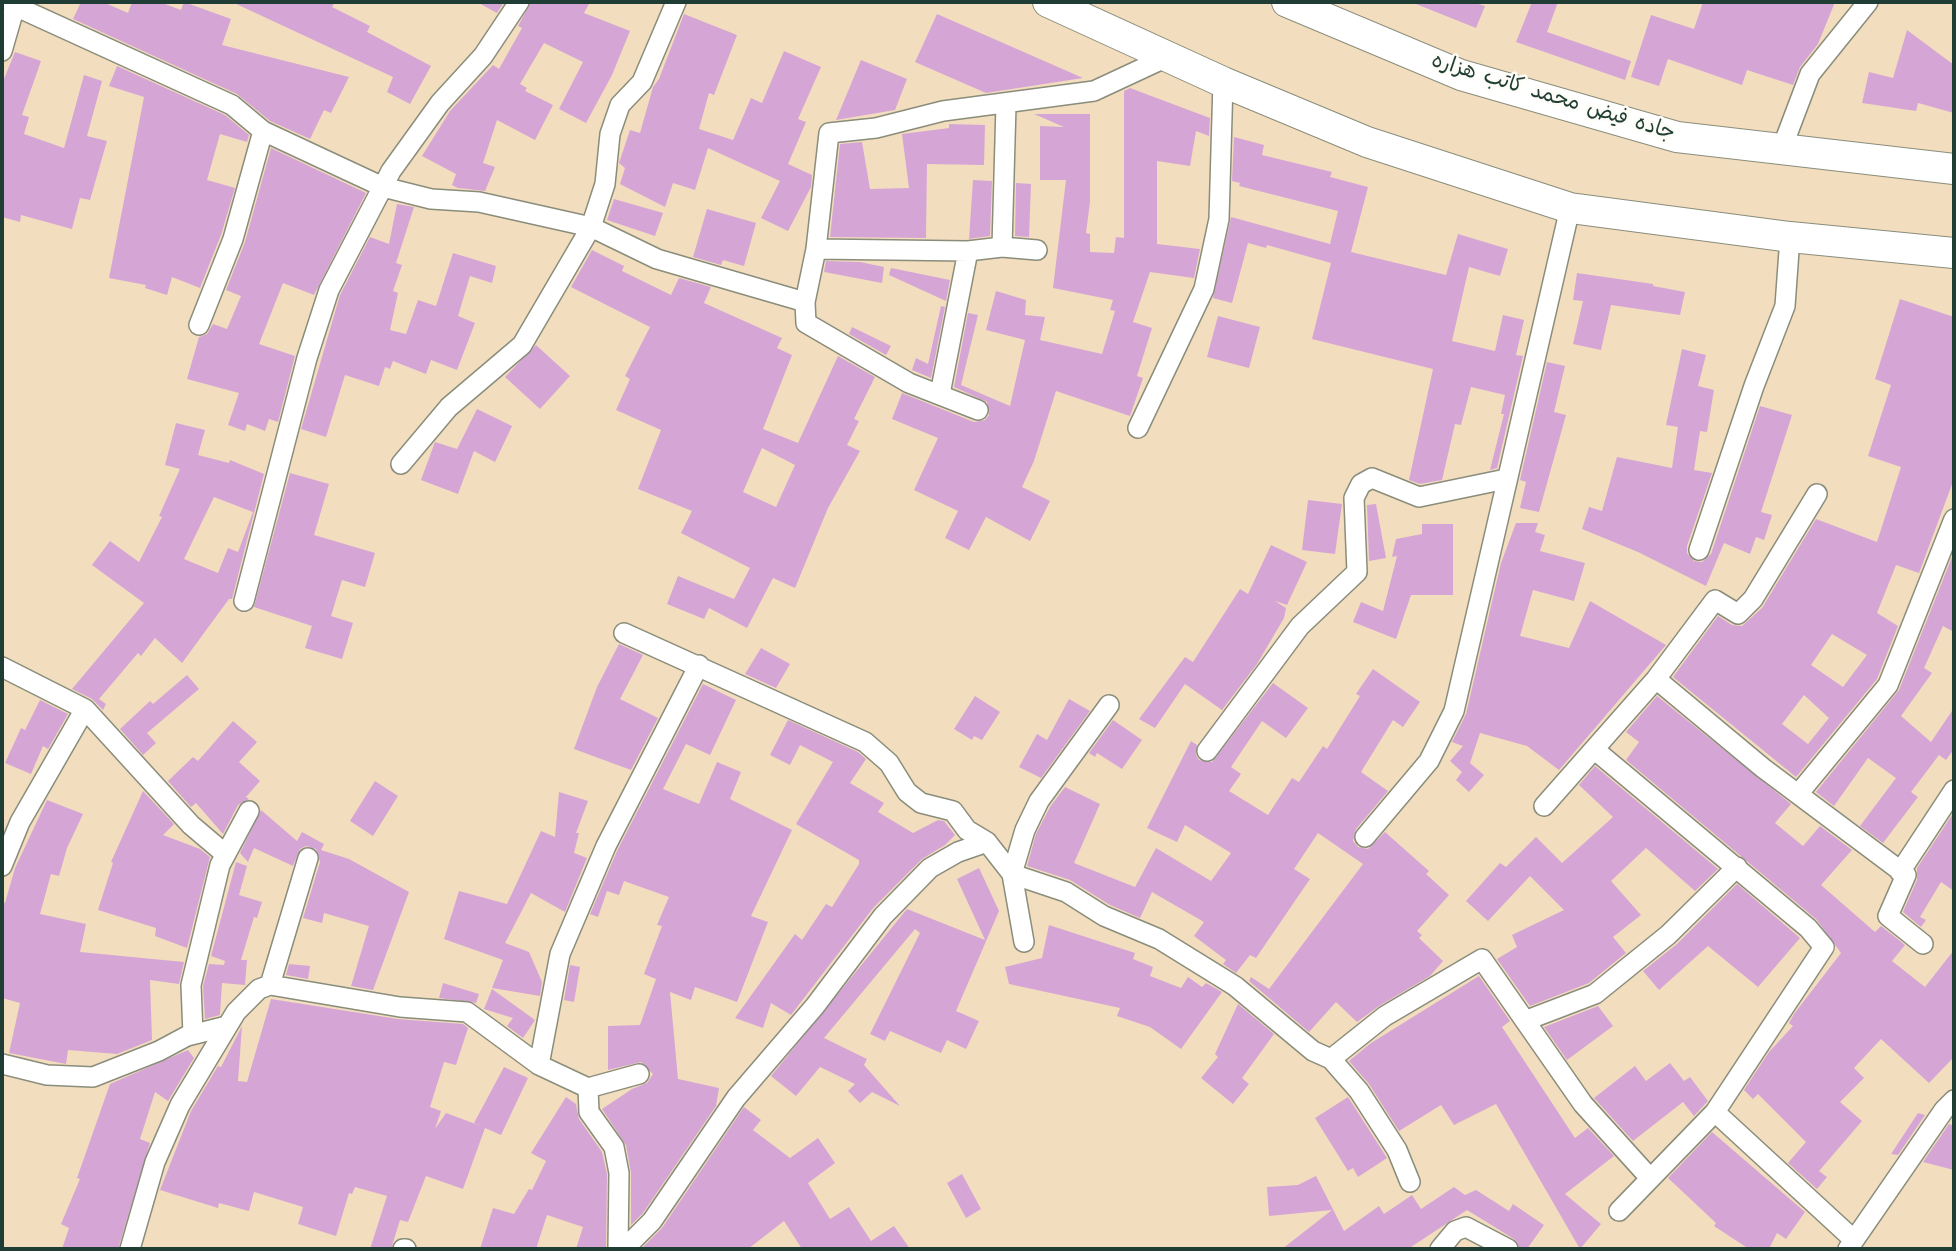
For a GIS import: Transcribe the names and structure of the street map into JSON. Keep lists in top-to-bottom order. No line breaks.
{"streets":{"main road":["جاده فیض محمد کاتب هزاره"]}}
